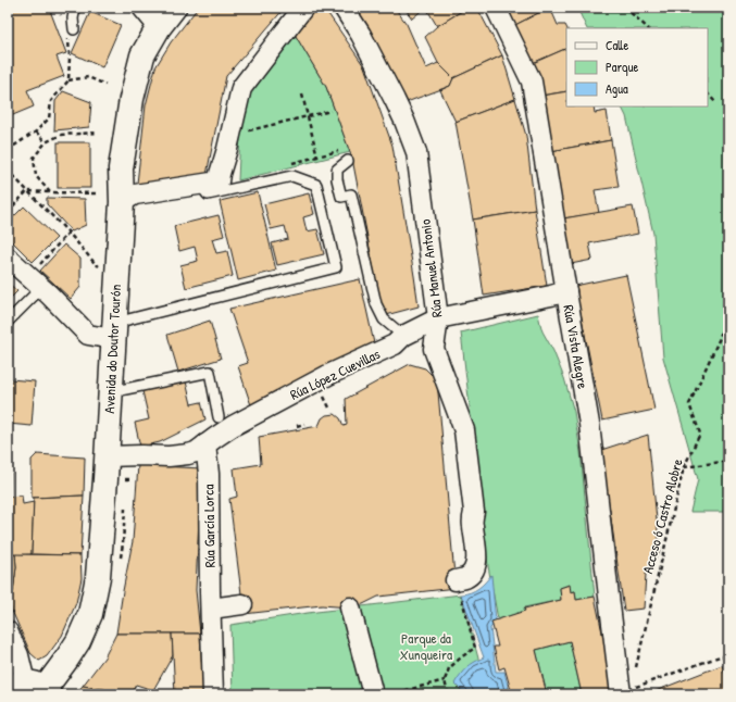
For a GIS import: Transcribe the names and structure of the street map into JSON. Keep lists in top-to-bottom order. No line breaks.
{"streets":{"main road":["Avenida do Doutor Tourón"],"street":["Rúa Manuel Antonio","Rúa Vista Alegre","Rúa López Cuevillas","Rúa García Lorca"],"path":["Acceso ó Castro Alobre"]},"crossings":[["Rúa Manuel Antonio","Rúa López Cuevillas"],["Rúa Vista Alegre","Rúa López Cuevillas"],["Avenida do Doutor Tourón","Rúa López Cuevillas"],["Rúa López Cuevillas","Rúa García Lorca"]],"parks":["Parque da Xunqueira"],"legend":["Calle","Parque","Agua"]}
